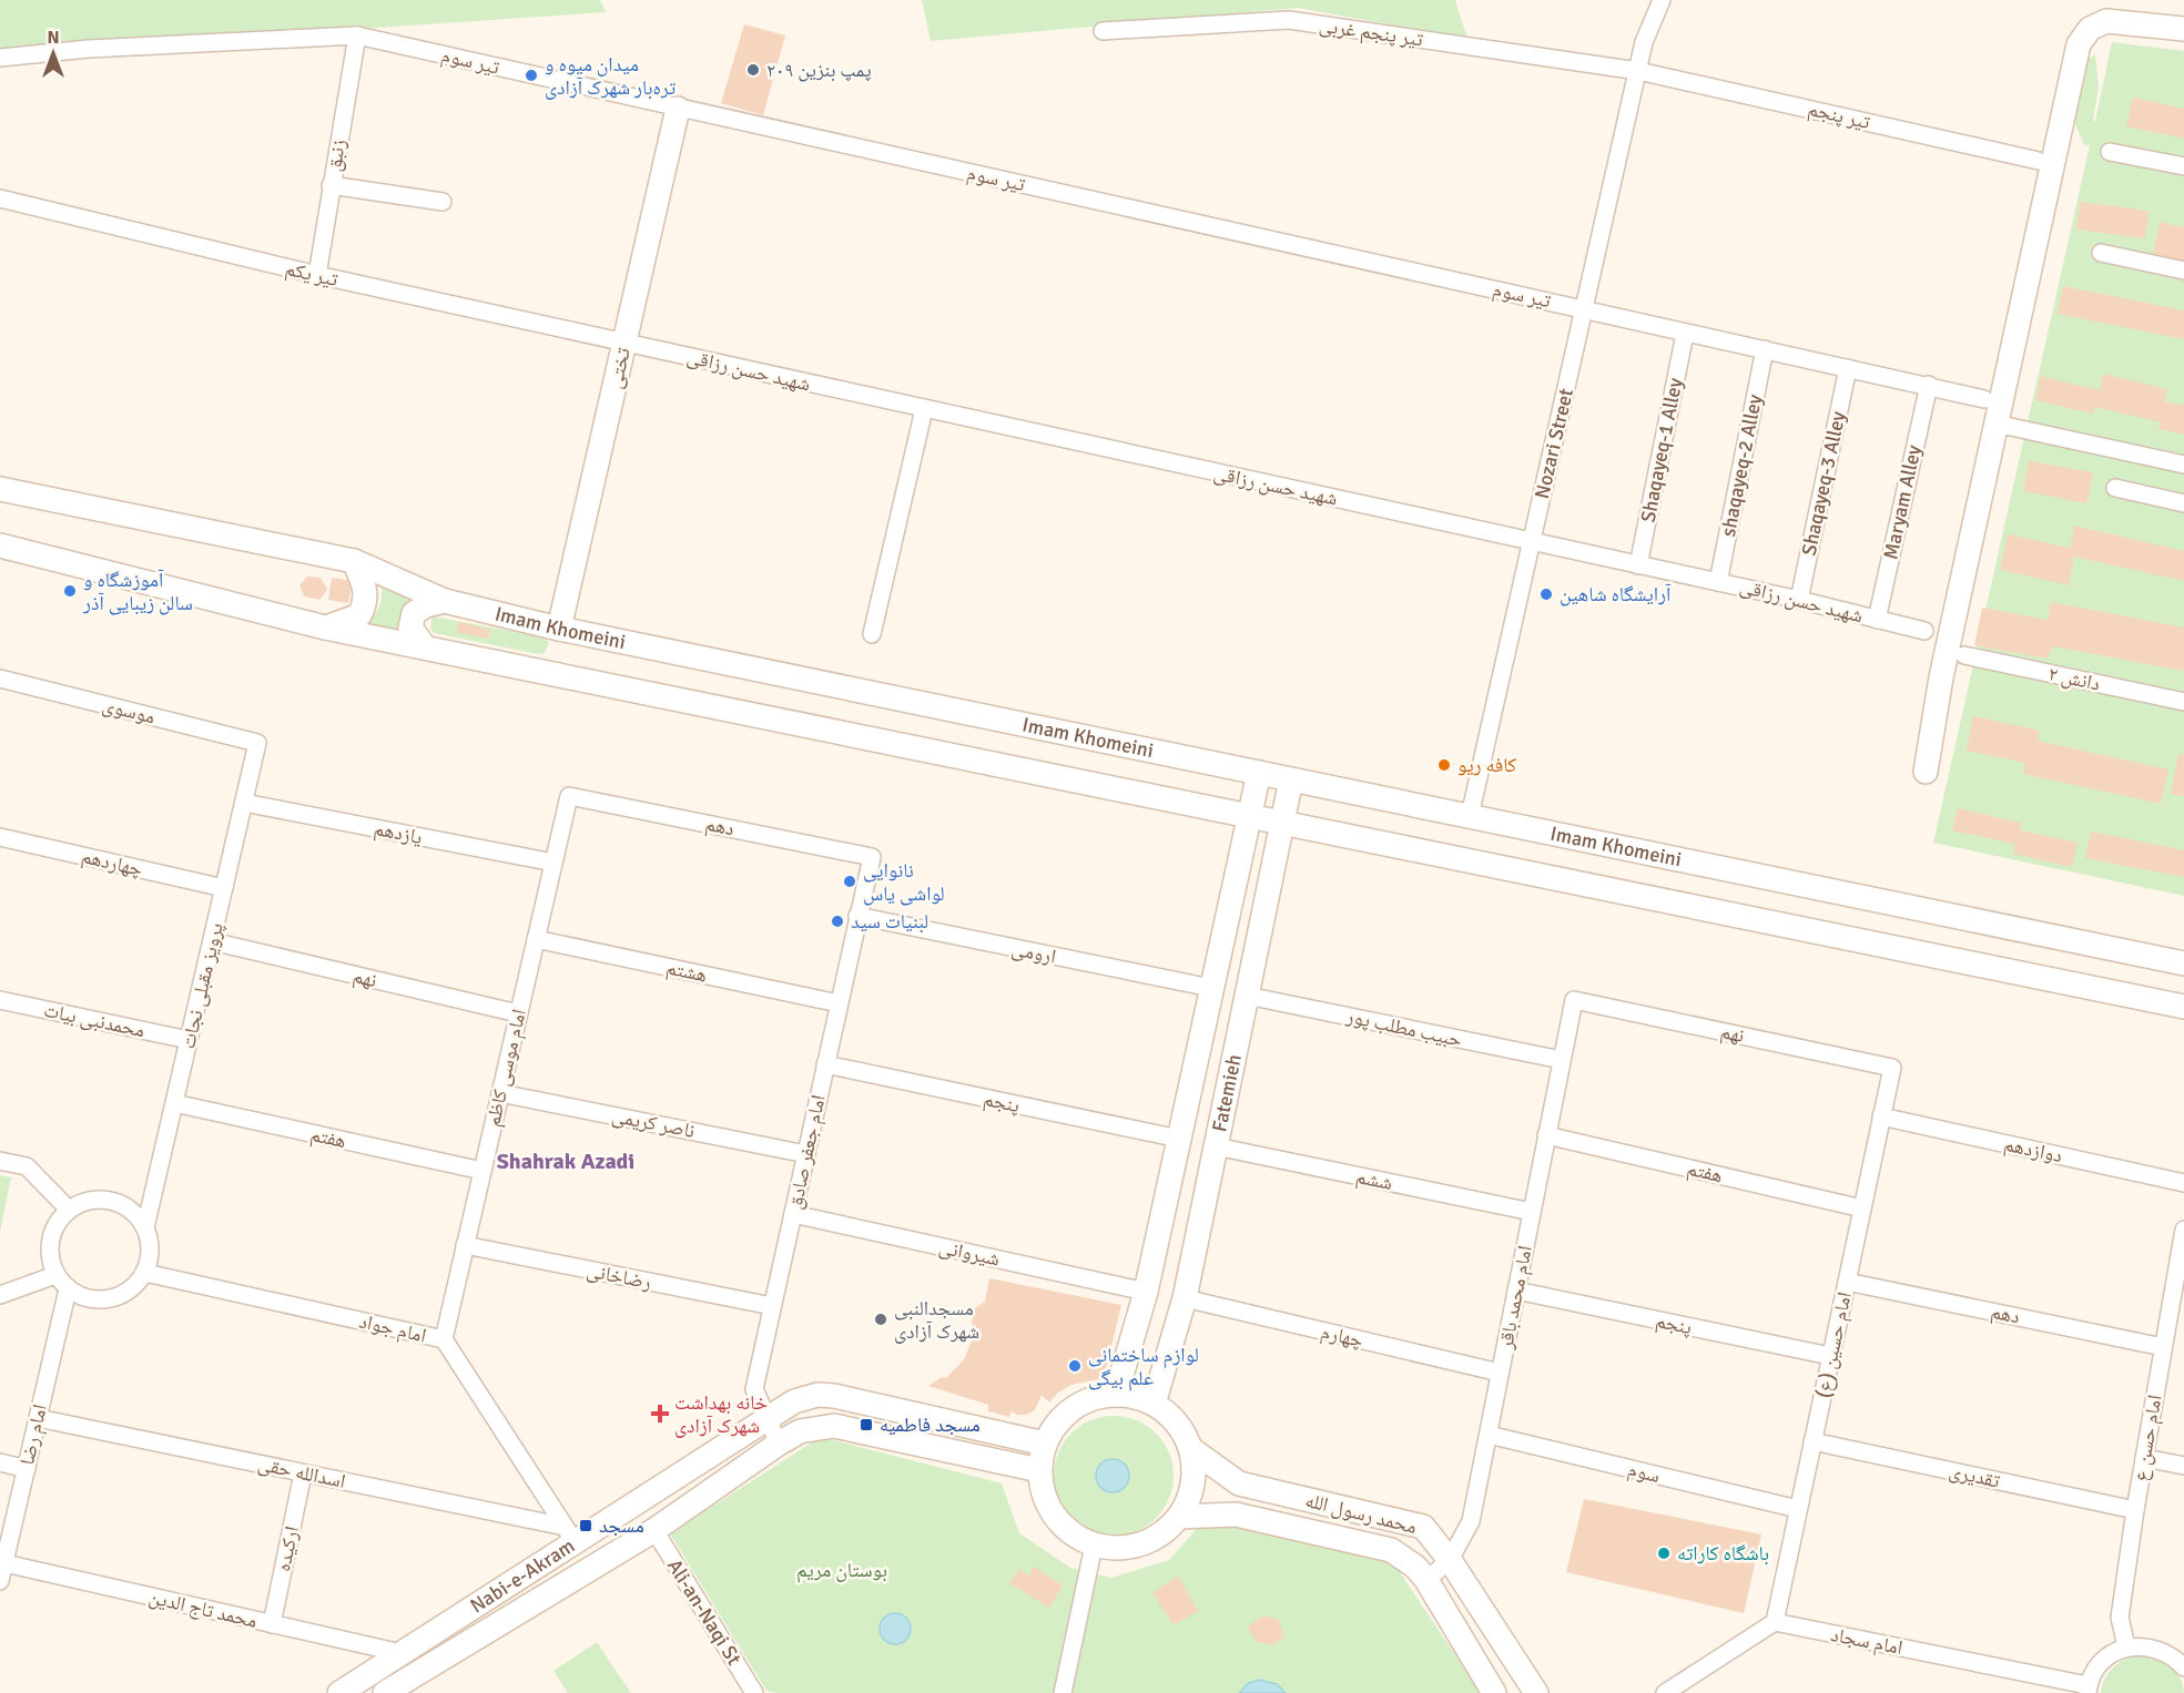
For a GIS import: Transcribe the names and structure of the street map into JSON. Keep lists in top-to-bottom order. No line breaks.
{"streets":{"street":["تیر پنجم غربی","تیر سوم","تیر پنجم","زنبق","تیر یکم","تختی","شهید حسن رزاقی","Nozari Street","Shaqayeq-1 Alley","shaqayeq-2 Alley","Shaqayeq-3 Alley","Maryam Alley","Imam Khomeini","دانش ۲","موسوی","دهم","یازدهم","چهاردهم","ارومی","هشتم","نهم","پرویز مقبلی نجات","محمدنبی بیات","حبیب مطلب پور","امام موسی کاظم","Fatemieh","پنجم","ناصر کریمی","هفتم","دوازدهم","امام جعفر صادق","ششم","شیروانی","رضاخانی","امام محمد باقر","امام جواد","چهارم","امام حسین (ع)","امام رضا","امام حسن ع","اسدالله حقی","سوم","تقدیری","محمد رسول الله","ارکیده","Nabi-e-Akram","محمد تاج الدین","Ali-an-Naqi St","امام سجاد"]},"crossings":[["تیر پنجم غربی","تیر پنجم"],["تیر پنجم غربی","Nozari Street"],["تیر سوم","زنبق"],["تیر سوم","تختی"],["تیر سوم","Nozari Street"],["تیر سوم","Shaqayeq-1 Alley"],["تیر سوم","shaqayeq-2 Alley"],["تیر سوم","Shaqayeq-3 Alley"],["تیر سوم","Maryam Alley"],["تیر پنجم","Nozari Street"],["زنبق","تیر یکم"],["تیر یکم","تختی"],["تیر یکم","شهید حسن رزاقی"],["تختی","شهید حسن رزاقی"],["تختی","Imam Khomeini"],["شهید حسن رزاقی","Nozari Street"],["شهید حسن رزاقی","Shaqayeq-1 Alley"],["شهید حسن رزاقی","shaqayeq-2 Alley"],["شهید حسن رزاقی","Shaqayeq-3 Alley"],["شهید حسن رزاقی","Maryam Alley"],["Nozari Street","Imam Khomeini"],["Imam Khomeini","Fatemieh"],["موسوی","پرویز مقبلی نجات"],["دهم","امام موسی کاظم"],["دهم","امام جعفر صادق"],["دهم","امام حسین (ع)"],["دهم","امام حسن ع"],["یازدهم","پرویز مقبلی نجات"],["یازدهم","امام موسی کاظم"],["چهاردهم","پرویز مقبلی نجات"],["ارومی","Fatemieh"],["ارومی","امام جعفر صادق"],["هشتم","امام موسی کاظم"],["هشتم","امام جعفر صادق"],["نهم","پرویز مقبلی نجات"],["نهم","امام موسی کاظم"],["نهم","امام محمد باقر"],["نهم","امام حسین (ع)"],["پرویز مقبلی نجات","محمدنبی بیات"],["پرویز مقبلی نجات","هفتم"],["پرویز مقبلی نجات","امام جواد"],["پرویز مقبلی نجات","امام رضا"],["حبیب مطلب پور","Fatemieh"],["حبیب مطلب پور","امام محمد باقر"],["امام موسی کاظم","ناصر کریمی"],["امام موسی کاظم","هفتم"],["امام موسی کاظم","رضاخانی"],["امام موسی کاظم","امام جواد"],["Fatemieh","پنجم"],["Fatemieh","ششم"],["Fatemieh","شیروانی"],["Fatemieh","چهارم"],["Fatemieh","محمد رسول الله"],["Fatemieh","Nabi-e-Akram"],["پنجم","امام جعفر صادق"],["پنجم","امام محمد باقر"],["پنجم","امام حسین (ع)"],["ناصر کریمی","امام جعفر صادق"],["هفتم","امام محمد باقر"],["هفتم","امام حسین (ع)"],["دوازدهم","امام حسین (ع)"],["امام جعفر صادق","شیروانی"],["امام جعفر صادق","رضاخانی"],["امام جعفر صادق","Nabi-e-Akram"],["ششم","امام محمد باقر"],["امام محمد باقر","چهارم"],["امام محمد باقر","سوم"],["امام محمد باقر","محمد رسول الله"],["امام جواد","امام رضا"],["امام جواد","اسدالله حقی"],["امام جواد","Nabi-e-Akram"],["امام حسین (ع)","سوم"],["امام حسین (ع)","تقدیری"],["امام حسین (ع)","امام سجاد"],["امام رضا","اسدالله حقی"],["امام رضا","محمد تاج الدین"],["امام حسن ع","تقدیری"],["اسدالله حقی","ارکیده"],["اسدالله حقی","Nabi-e-Akram"],["محمد رسول الله","Nabi-e-Akram"],["ارکیده","محمد تاج الدین"],["Nabi-e-Akram","محمد تاج الدین"],["Nabi-e-Akram","Ali-an-Naqi St"]],"districts":["Shahrak Azadi"],"parks":["بوستان مریم"],"places":{"other":["پمپ بنزین ۲۰۹","میدان میوه و تره‌بار شهرک آزادی","آموزشگاه و سالن زیبایی آذر","آرایشگاه شاهین","کافه ریو","نانوایی لواشی یاس","لبنیات سید","مسجدالنبی شهرک آزادی","لوازم ساختمانی علم بیگی","باشگاه کاراته"],"health":["خانه بهداشت شهرک آزادی"],"transit":["مسجد فاطمیه","مسجد"]},"north":"top"}
